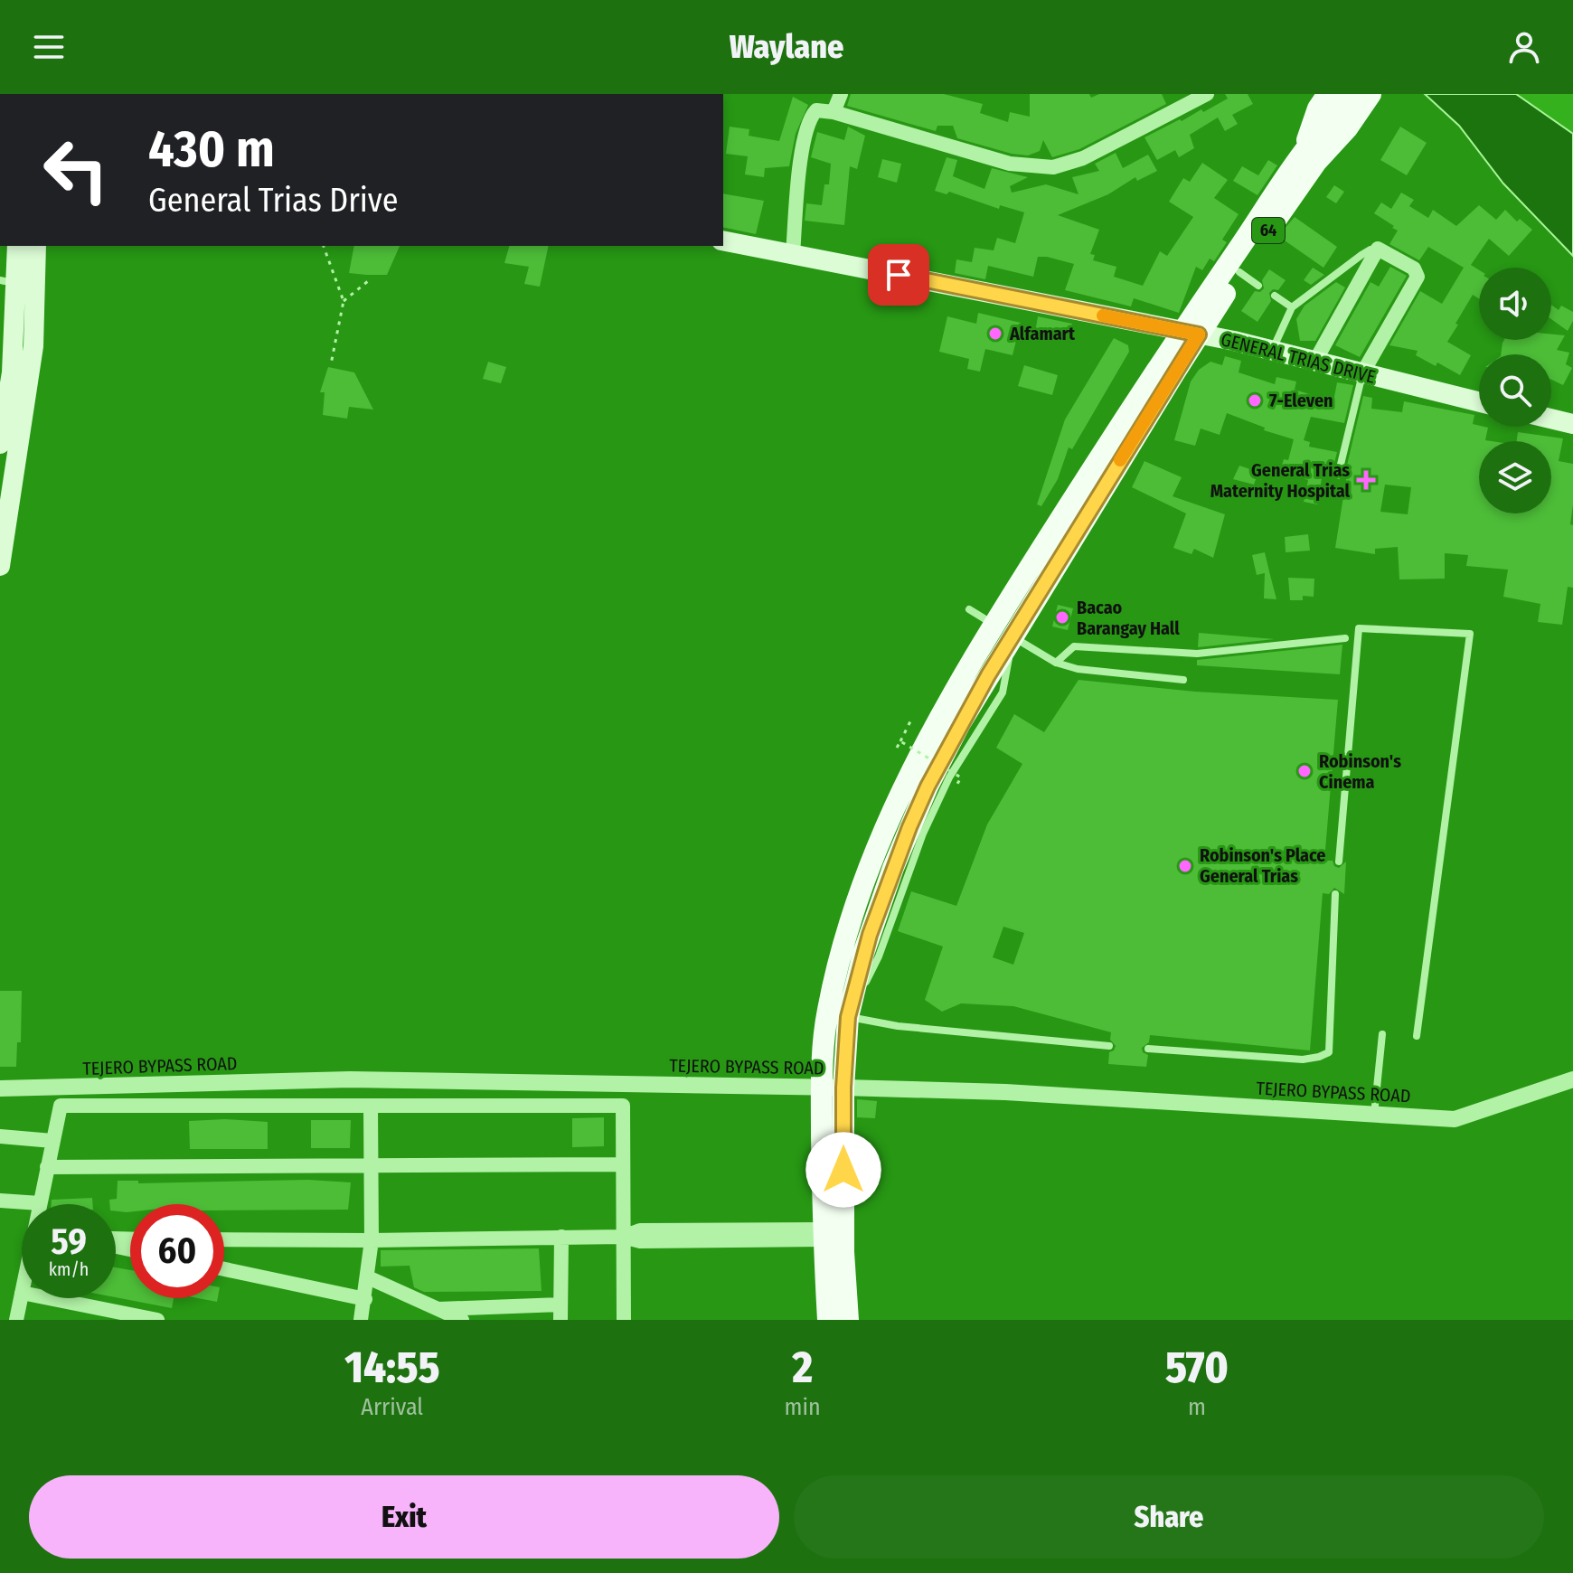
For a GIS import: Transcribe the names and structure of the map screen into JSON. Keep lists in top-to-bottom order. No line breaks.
{"streets":{"main road":["64","GENERAL TRIAS DRIVE"],"street":["TEJERO BYPASS ROAD"]},"crossings":[["64","GENERAL TRIAS DRIVE"],["64","TEJERO BYPASS ROAD"]],"places":{"other":["Alfamart","7-Eleven","Bacao Barangay Hall","Robinson's Cinema","Robinson's Place General Trias"],"health":["General Trias Maternity Hospital"]},"page":{"header":"Waylane","turn":["430 m","General Trias Drive"],"speed":"59 km/h","limit":"60","eta":["14:55","Arrival","2","min","570","m"],"buttons":["Exit","Share"]}}
